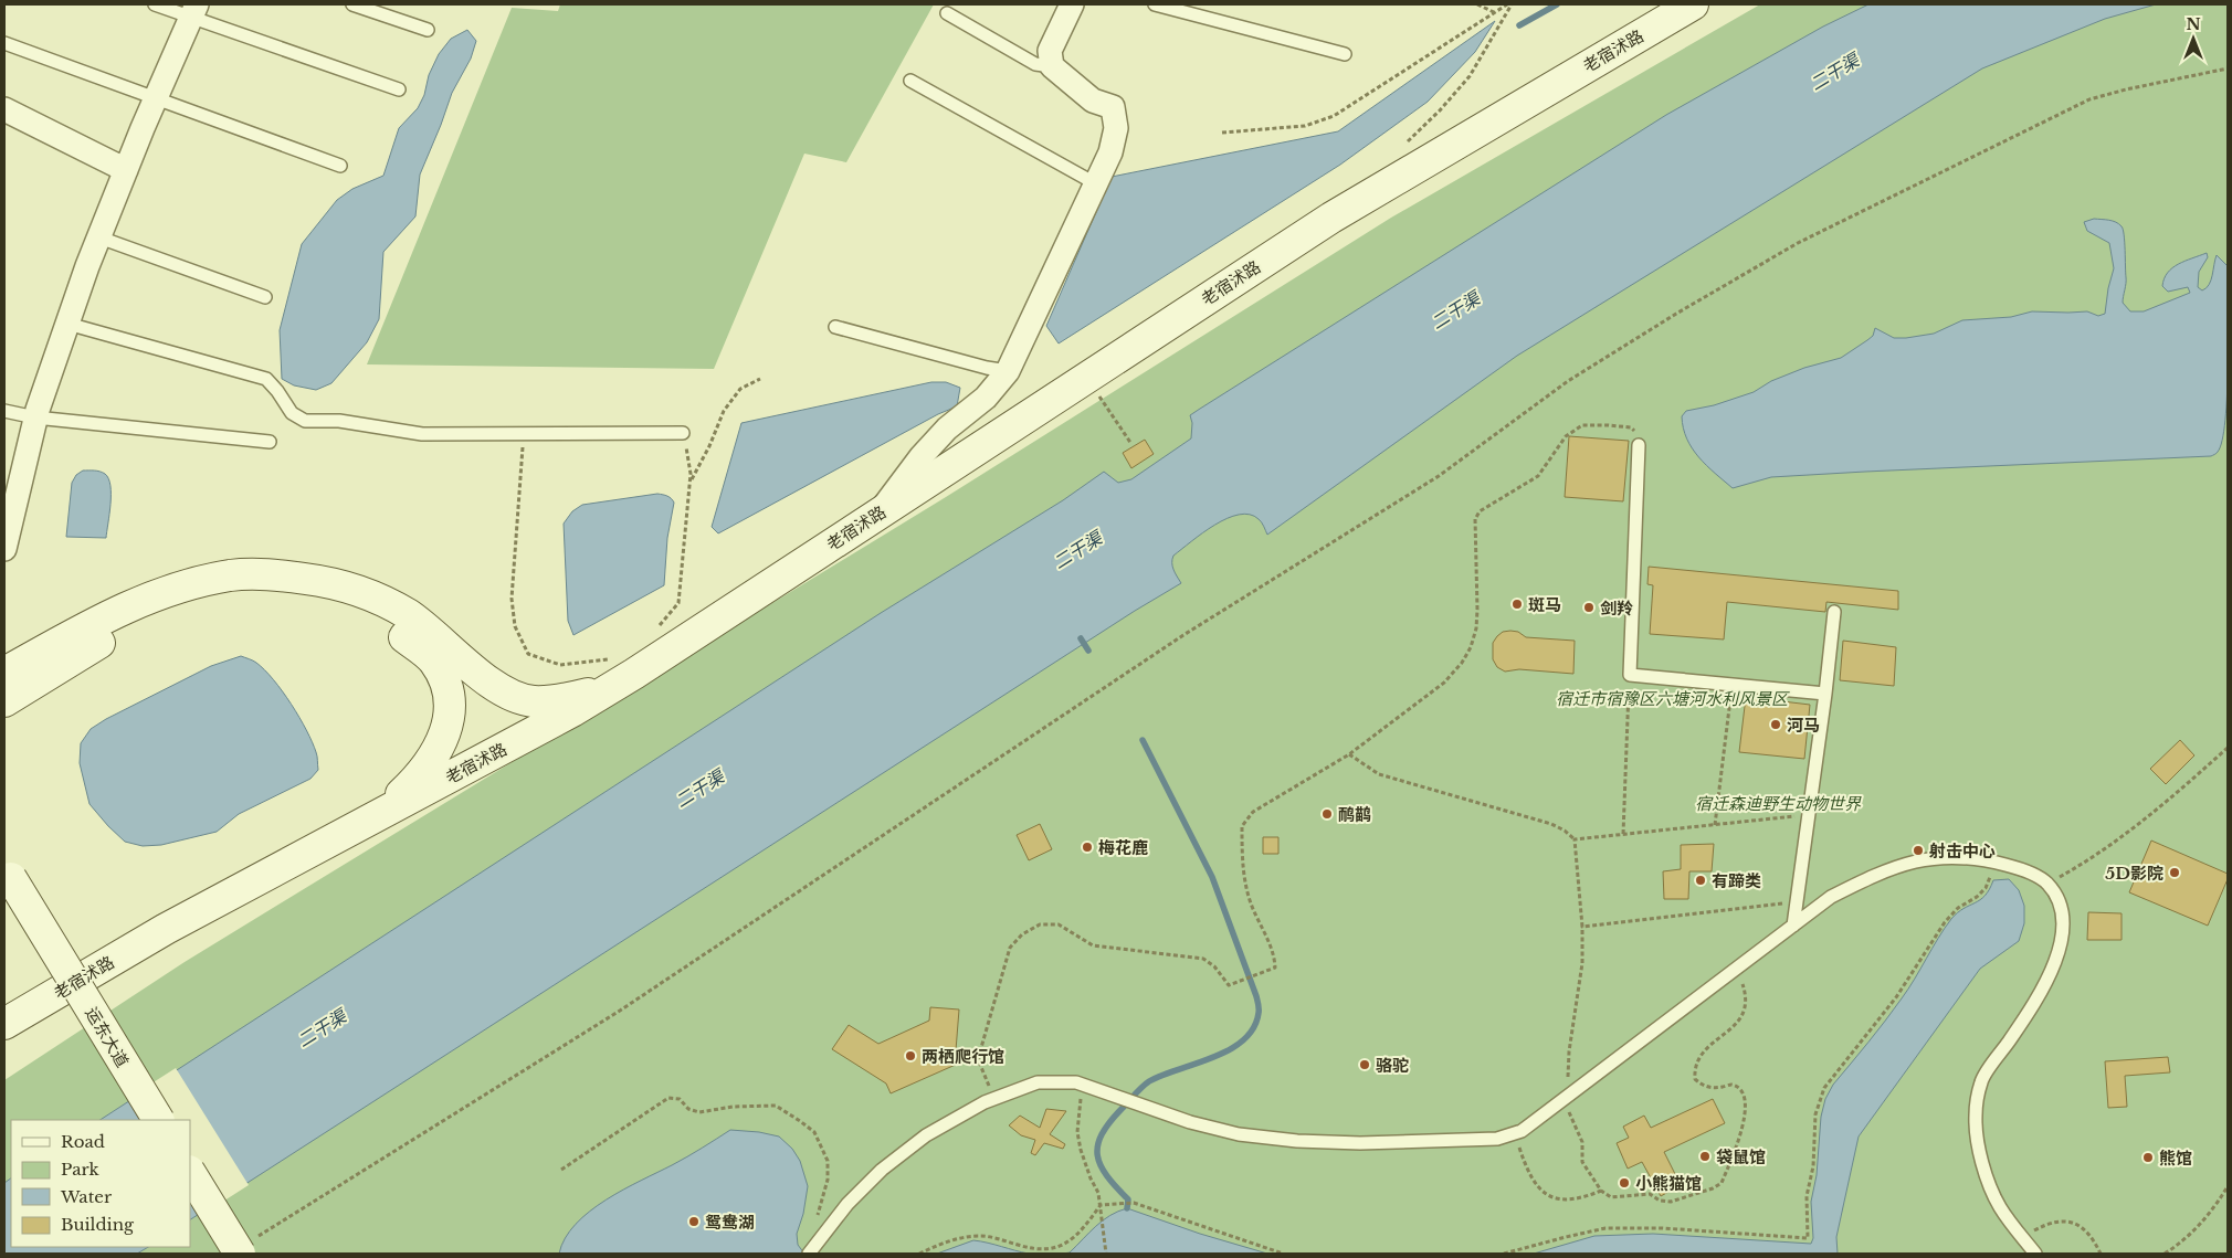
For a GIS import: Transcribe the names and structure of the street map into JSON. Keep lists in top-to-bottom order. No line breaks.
{"streets":{"main road":["老宿沭路","运东大道"]},"water":["二干渠"],"parks":["宿迁市宿豫区六塘河水利风景区","宿迁森迪野生动物世界"],"places":["斑马","剑羚","河马","鸸鹋","梅花鹿","射击中心","5D影院","有蹄类","两栖爬行馆","骆驼","袋鼠馆","熊馆","小熊猫馆","鸳鸯湖"],"legend":["Road","Park","Water","Building"],"north":"top"}
